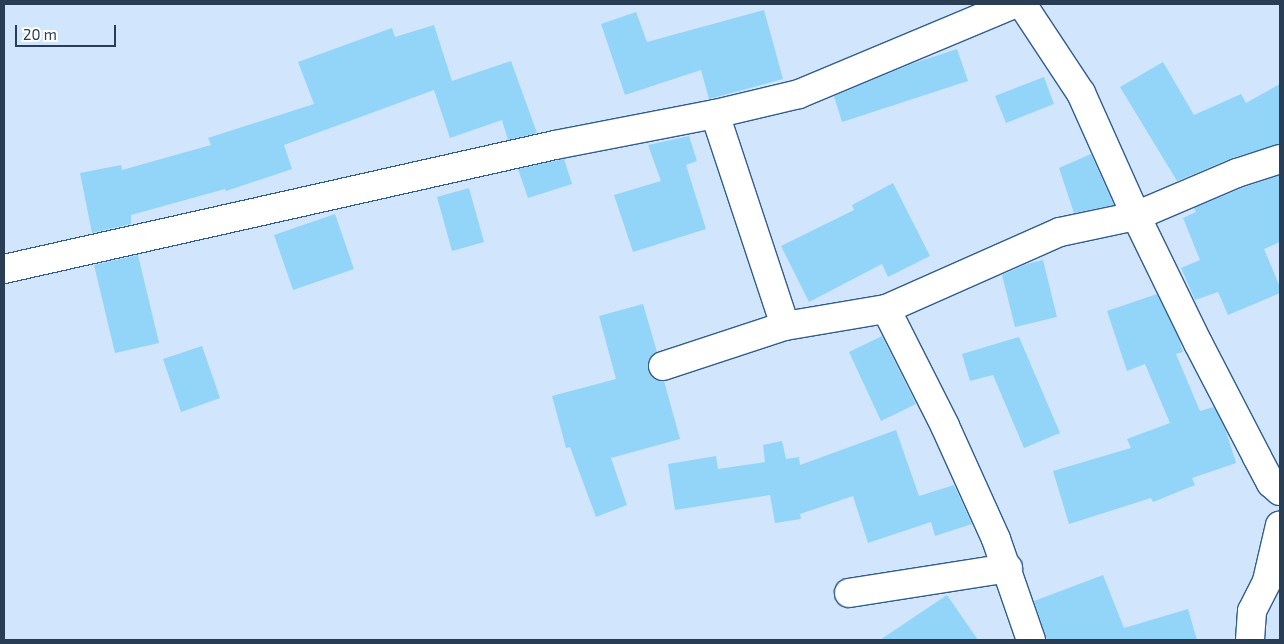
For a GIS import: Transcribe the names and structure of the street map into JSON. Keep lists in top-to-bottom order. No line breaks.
{"scale_bar":"20 m"}
